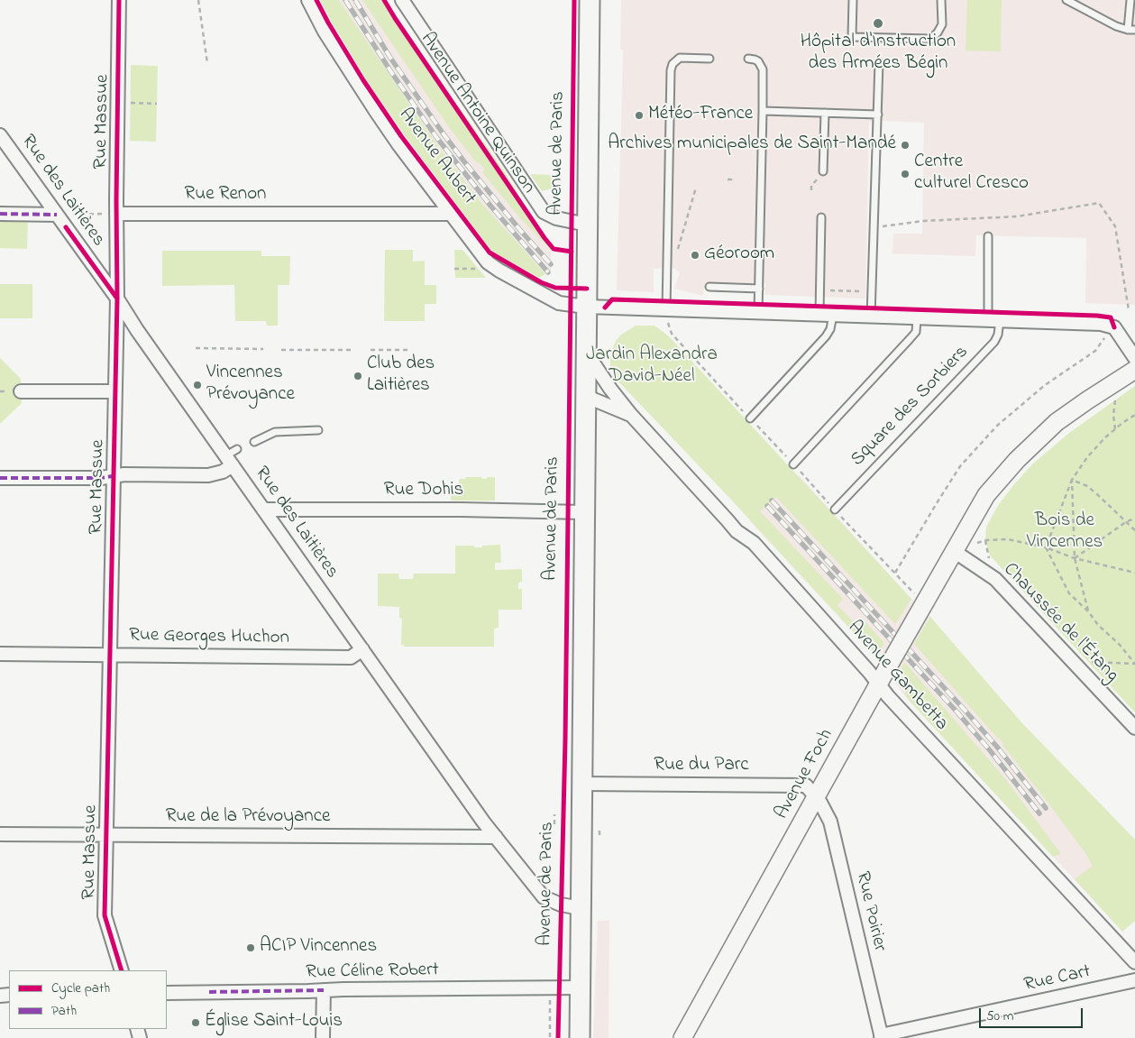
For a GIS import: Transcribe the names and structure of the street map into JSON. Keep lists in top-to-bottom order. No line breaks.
{"streets":{"main road":["Avenue de Paris"],"street":["Avenue Antoine Quinson","Rue Massue","Avenue Aubert","Rue des Laitières","Rue Renon","Rue Dohis","Chaussée de l'Étang","Rue Georges Huchon","Avenue Gambetta","Rue du Parc","Avenue Foch","Rue de la Prévoyance","Rue Poirier","Rue Céline Robert","Rue Cart"],"lane":["Square des Sorbiers"]},"crossings":[["Avenue Antoine Quinson","Avenue de Paris"],["Rue Massue","Rue des Laitières"],["Rue Massue","Rue Renon"],["Rue Massue","Rue Georges Huchon"],["Rue Massue","Rue de la Prévoyance"],["Avenue de Paris","Avenue Aubert"],["Avenue de Paris","Rue des Laitières"],["Avenue de Paris","Rue Dohis"],["Avenue de Paris","Avenue Gambetta"],["Avenue de Paris","Rue du Parc"],["Avenue de Paris","Rue Céline Robert"],["Avenue Aubert","Rue Renon"],["Avenue Aubert","Square des Sorbiers"],["Rue des Laitières","Rue Dohis"],["Rue des Laitières","Rue Georges Huchon"],["Rue des Laitières","Rue de la Prévoyance"],["Chaussée de l'Étang","Avenue Foch"],["Avenue Gambetta","Avenue Foch"],["Rue du Parc","Avenue Foch"],["Rue du Parc","Rue Poirier"],["Avenue Foch","Rue Poirier"],["Rue Poirier","Rue Cart"]],"parks":["Jardin Alexandra David-Néel","Bois de Vincennes"],"places":["Hôpital d'Instruction des Armées Bégin","Météo-France","Archives municipales de Saint-Mandé","Centre culturel Cresco","Géoroom","Club des Laitières","Vincennes Prévoyance","ACIP Vincennes","Église Saint-Louis"],"legend":["Cycle path","Path"],"scale_bar":"50 m"}
